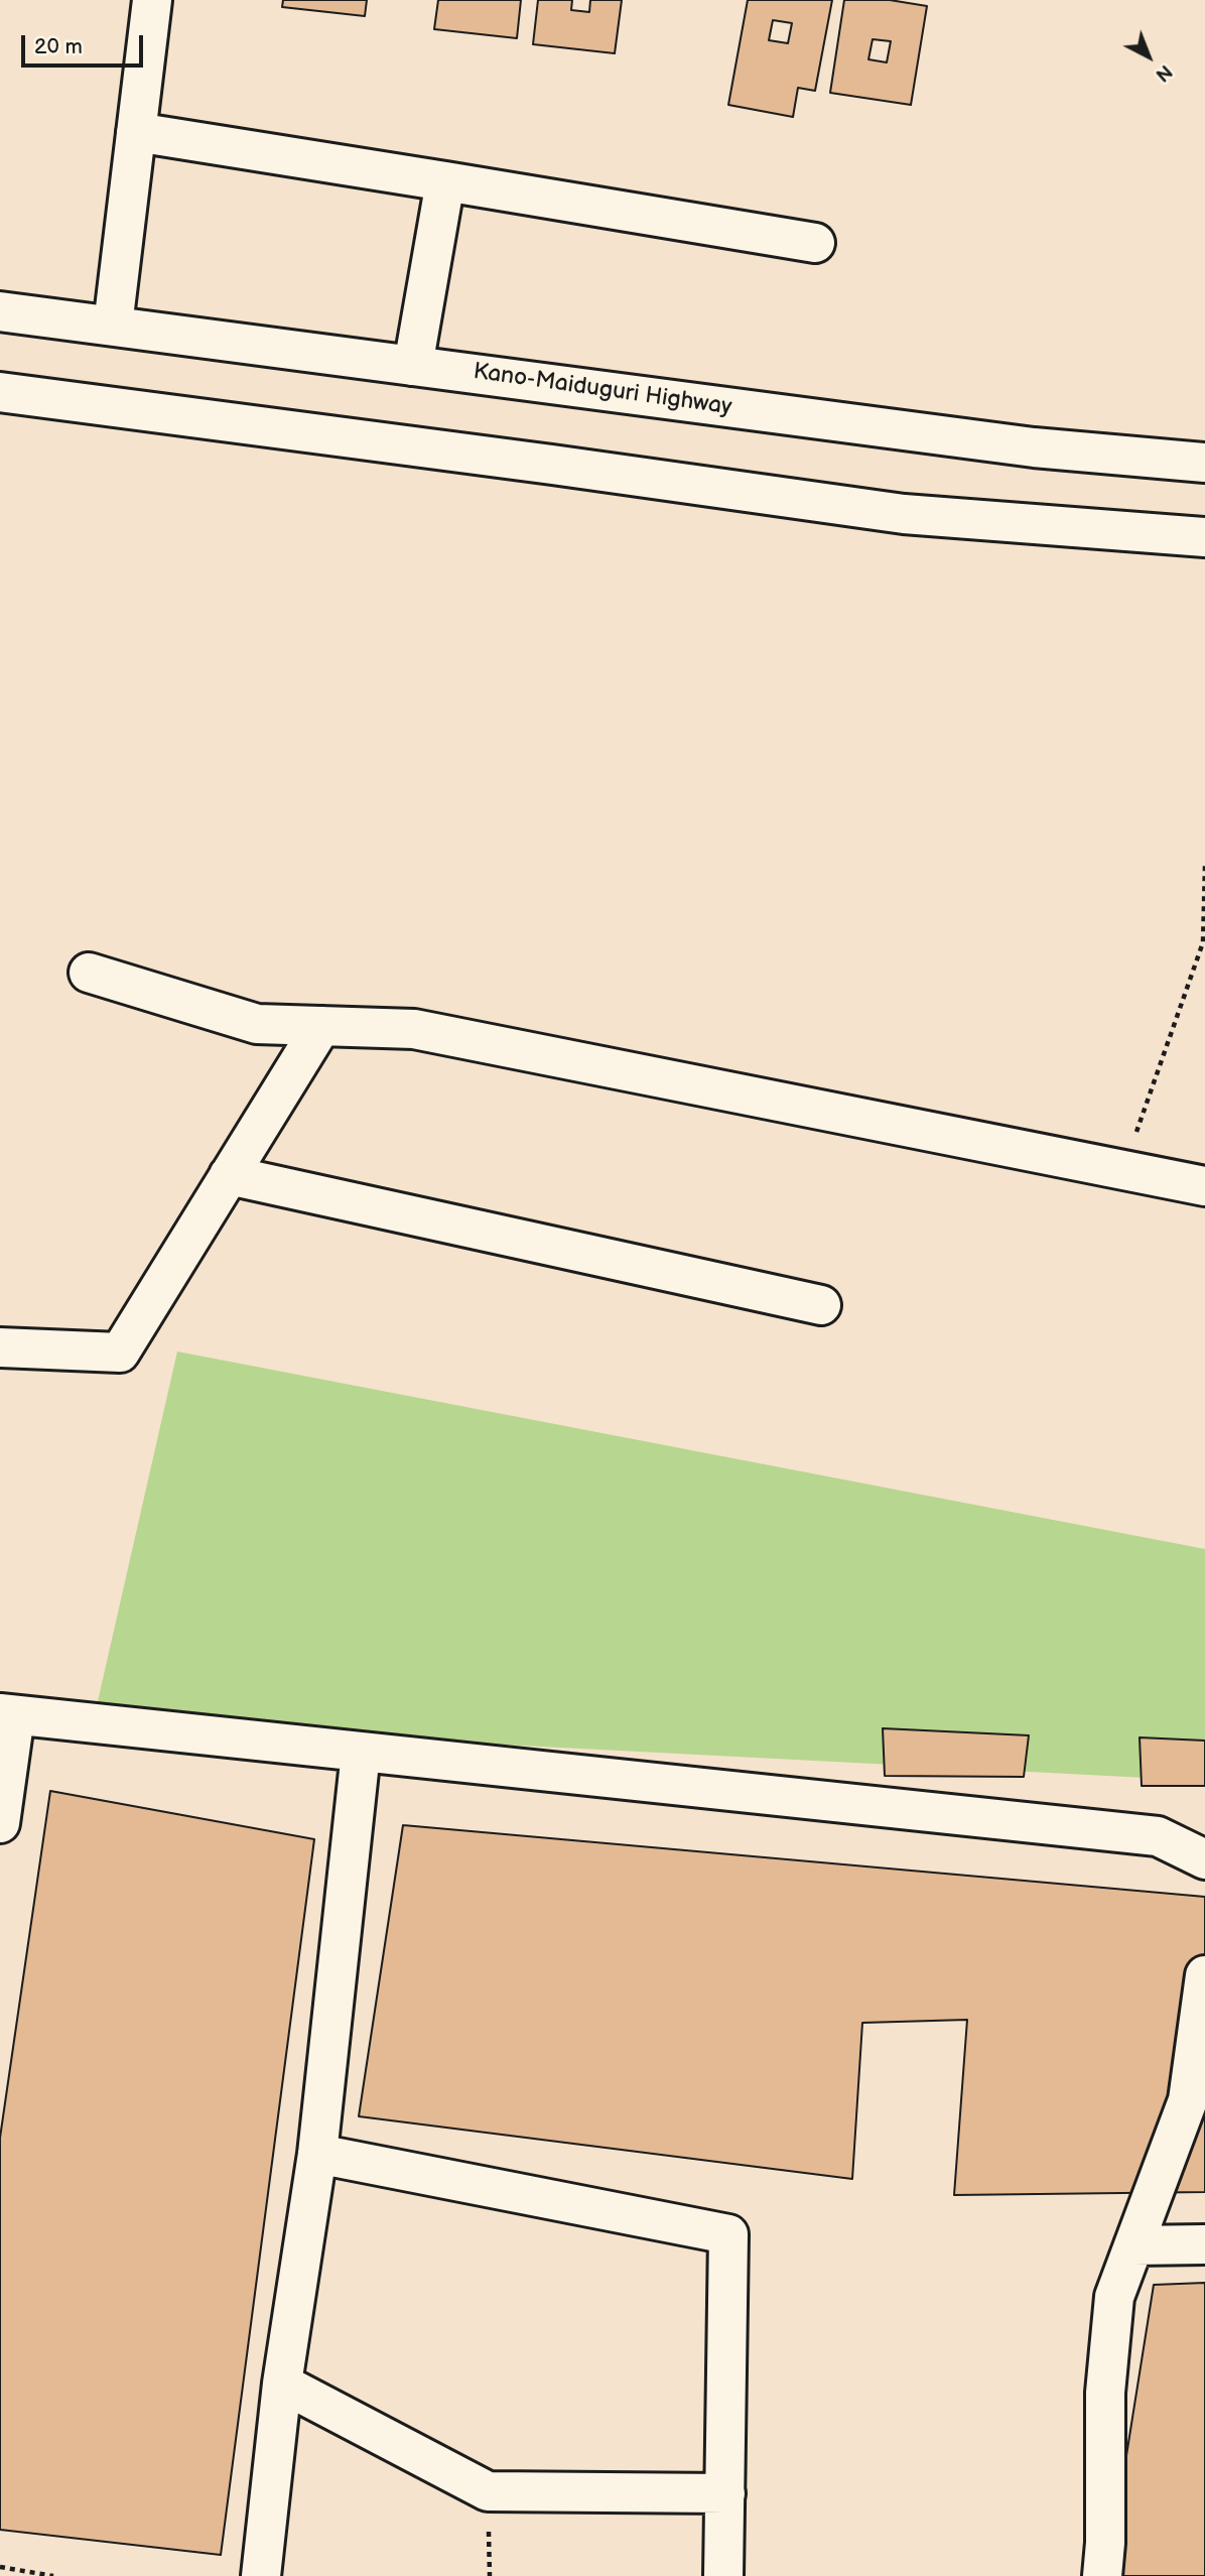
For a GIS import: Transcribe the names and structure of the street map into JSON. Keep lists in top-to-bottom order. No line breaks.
{"streets":{"main road":["Kano-Maiduguri Highway"]},"scale_bar":"20 m","north":"bottom right"}
